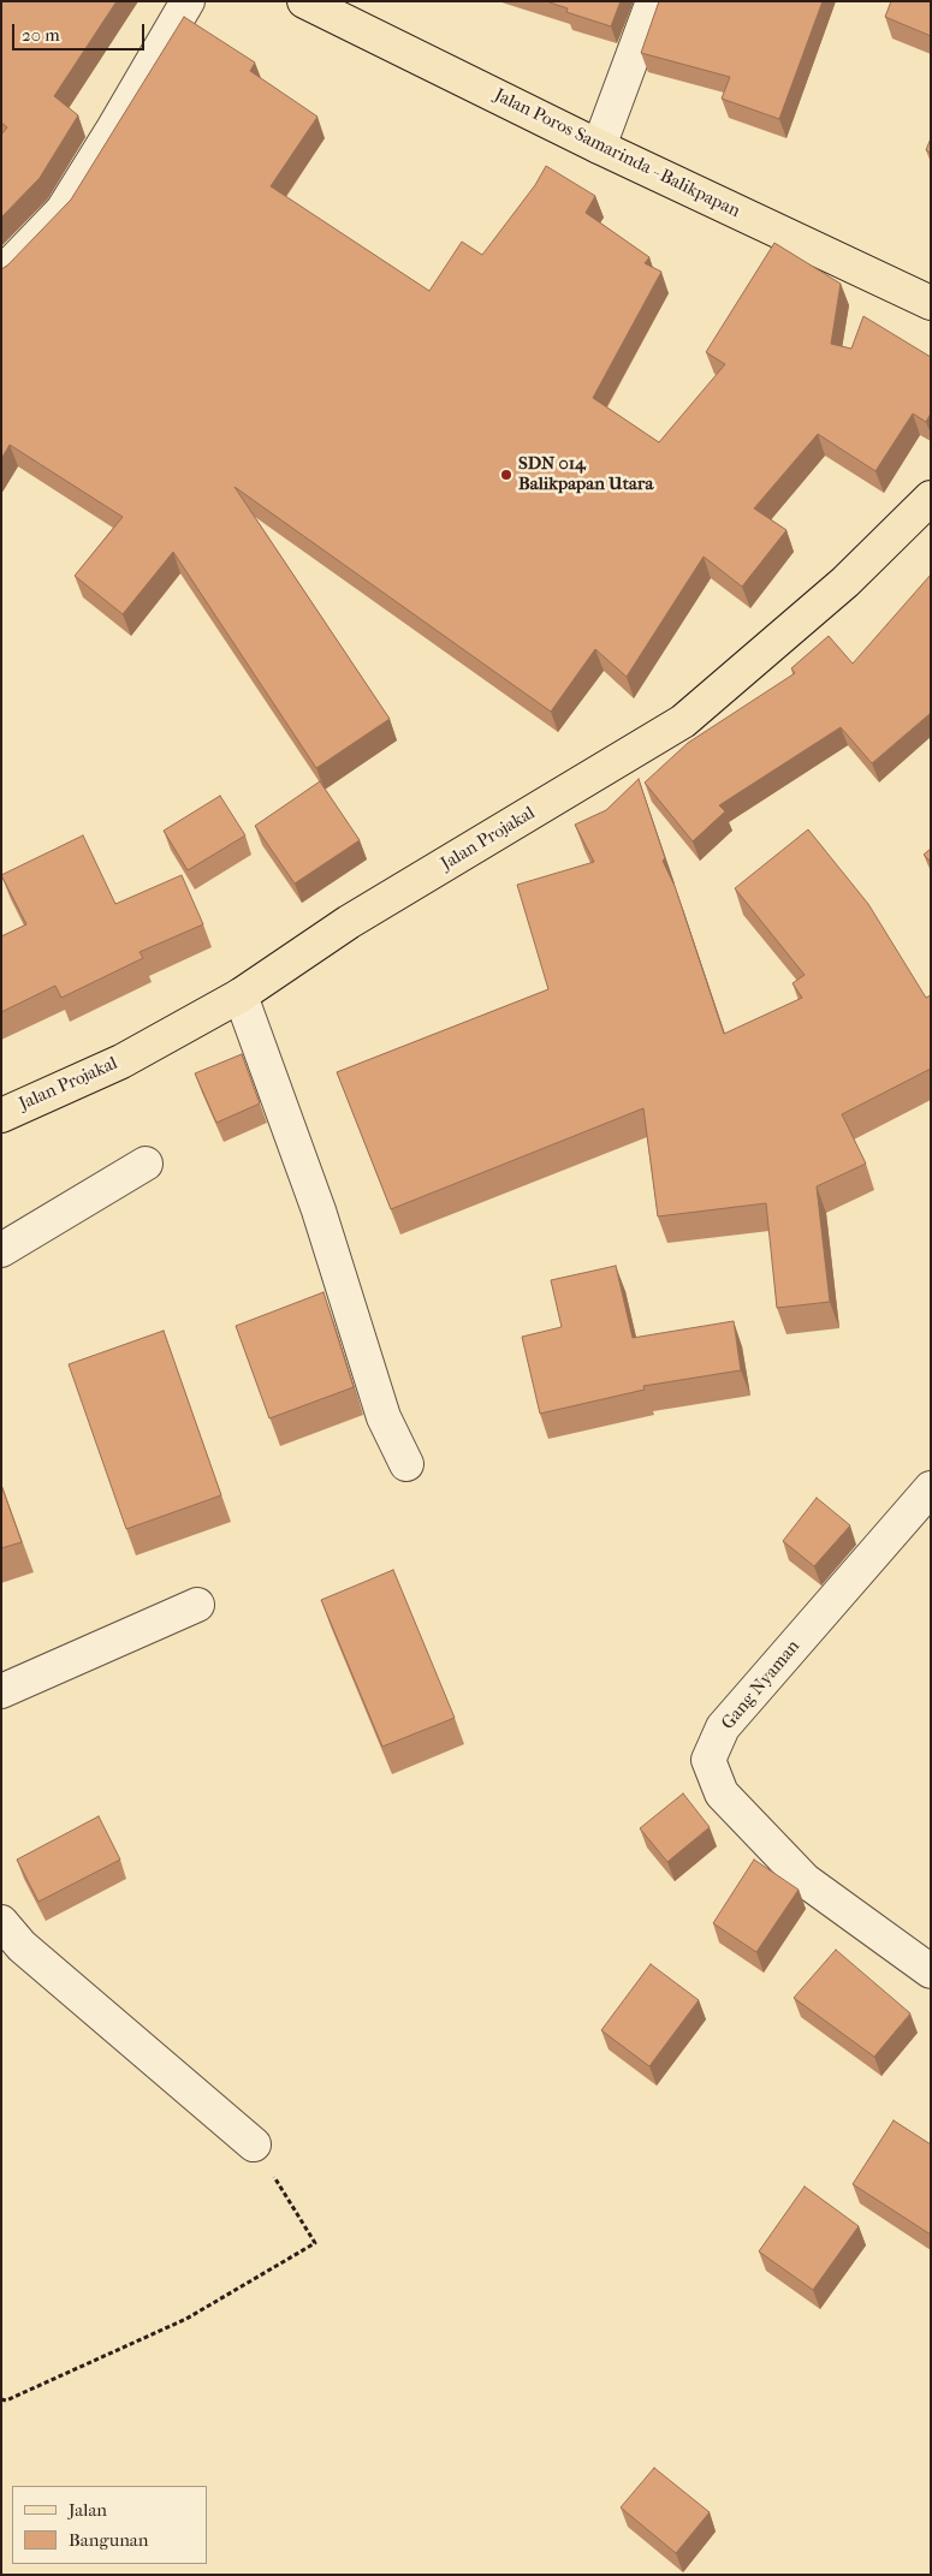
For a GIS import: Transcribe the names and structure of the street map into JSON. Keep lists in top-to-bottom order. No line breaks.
{"streets":{"main road":["Jalan Poros Samarinda - Balikpapan","Jalan Projakal"],"street":["Gang Nyaman"]},"places":["SDN 014 Balikpapan Utara"],"legend":["Jalan","Bangunan"],"scale_bar":"20 m"}
